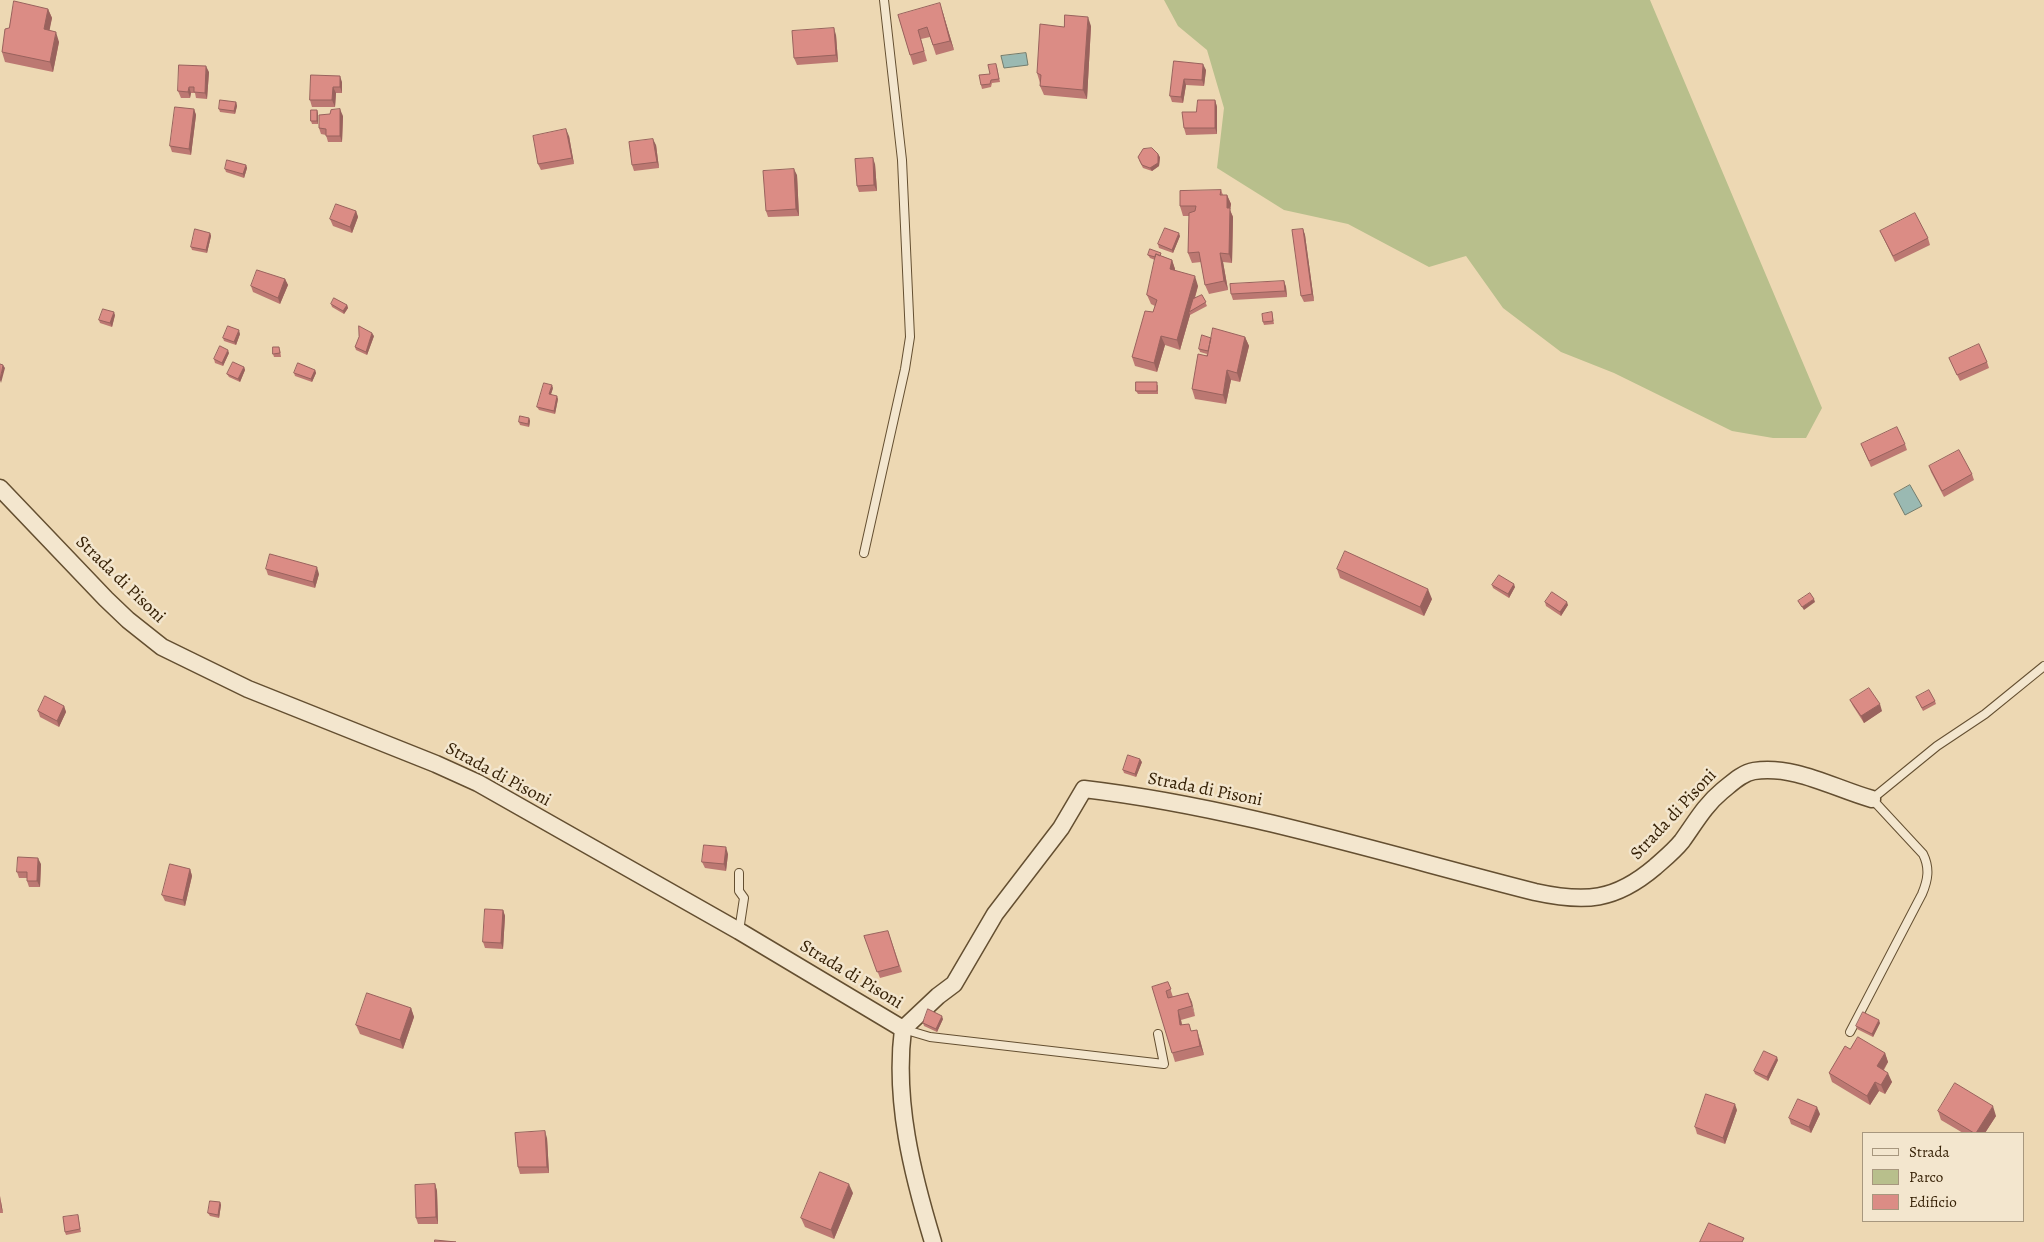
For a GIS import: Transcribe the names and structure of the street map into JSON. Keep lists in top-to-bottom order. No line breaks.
{"streets":{"street":["Strada di Pisoni"]},"legend":["Strada","Parco","Edificio"]}
